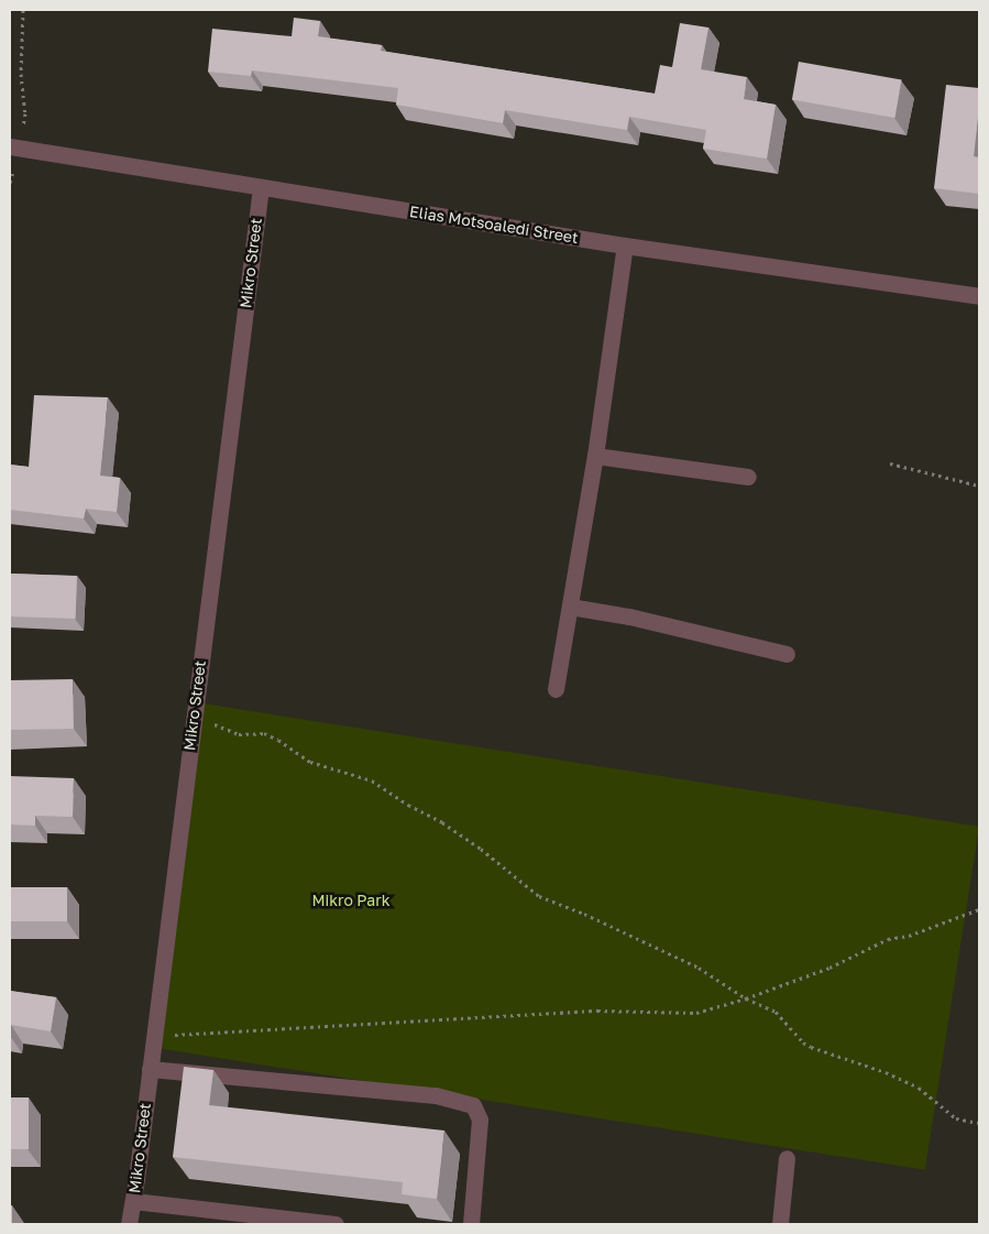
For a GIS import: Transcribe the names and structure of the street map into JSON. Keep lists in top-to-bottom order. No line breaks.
{"streets":{"street":["Elias Motsoaledi Street","Mikro Street"]},"crossings":[["Elias Motsoaledi Street","Mikro Street"]],"parks":["Mikro Park"]}
